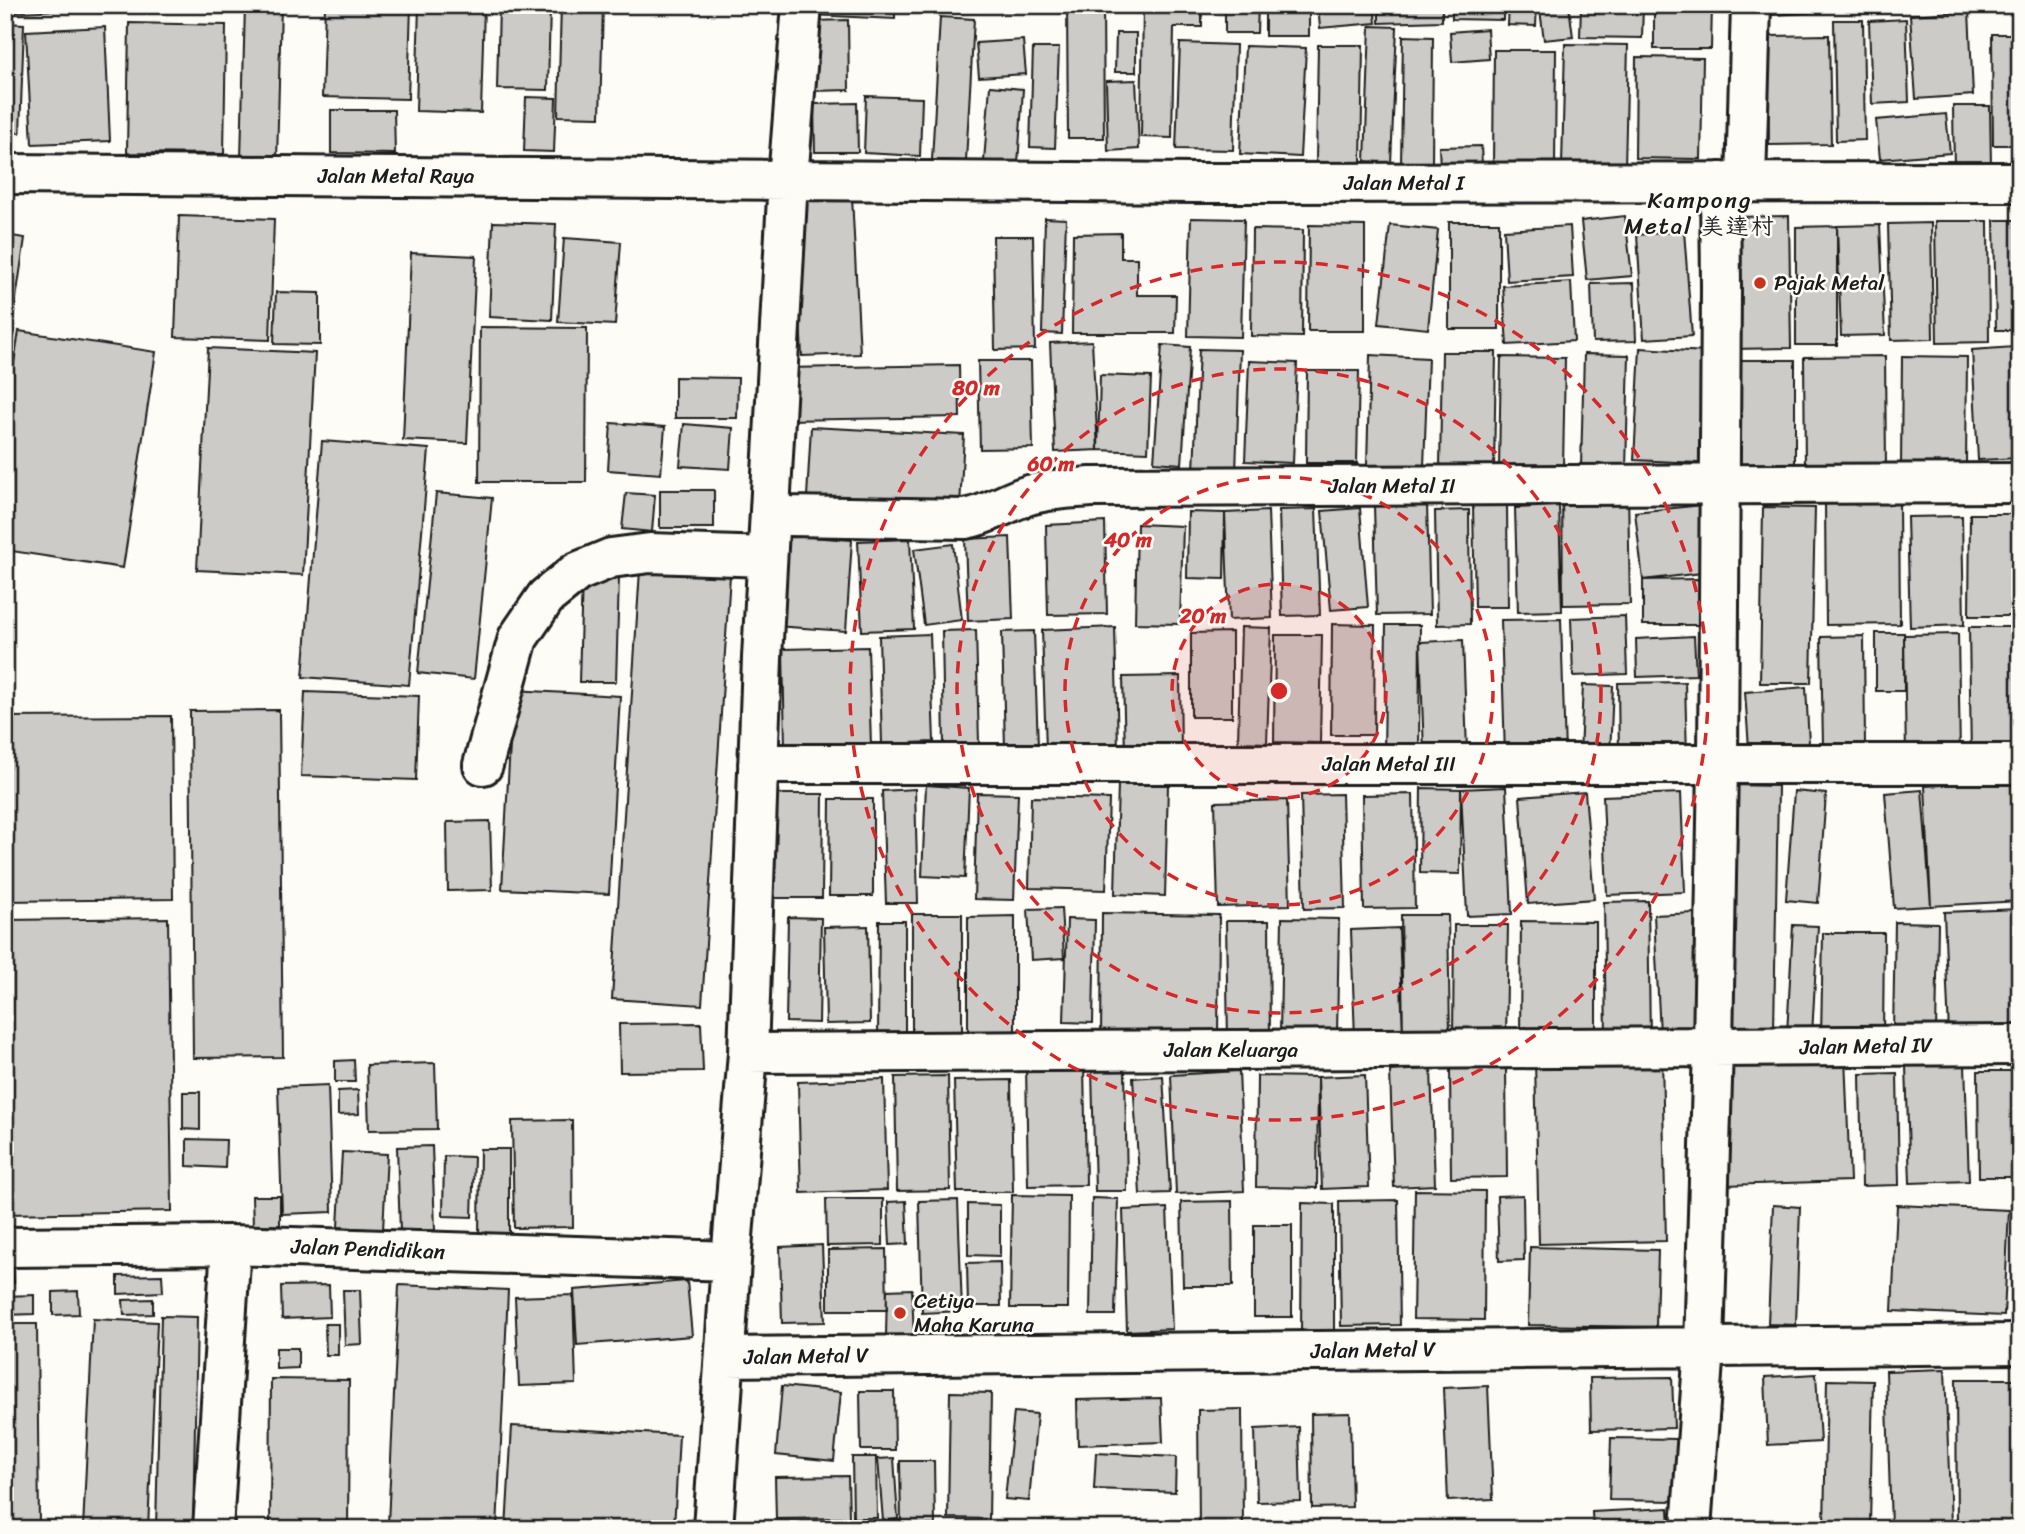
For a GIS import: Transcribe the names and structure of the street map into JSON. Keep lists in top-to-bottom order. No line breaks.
{"streets":{"street":["Jalan Metal Raya","Jalan Metal I","Jalan Metal II","Jalan Metal III","Jalan Metal IV","Jalan Keluarga","Jalan Pendidikan","Jalan Metal V"]},"crossings":[["Jalan Metal Raya","Jalan Metal I"],["Jalan Metal IV","Jalan Keluarga"]],"districts":["Kampong Metal 美達村"],"places":["Pajak Metal","Cetiya Maha Karuna"],"rings":["80 m","60 m","40 m","20 m"]}
